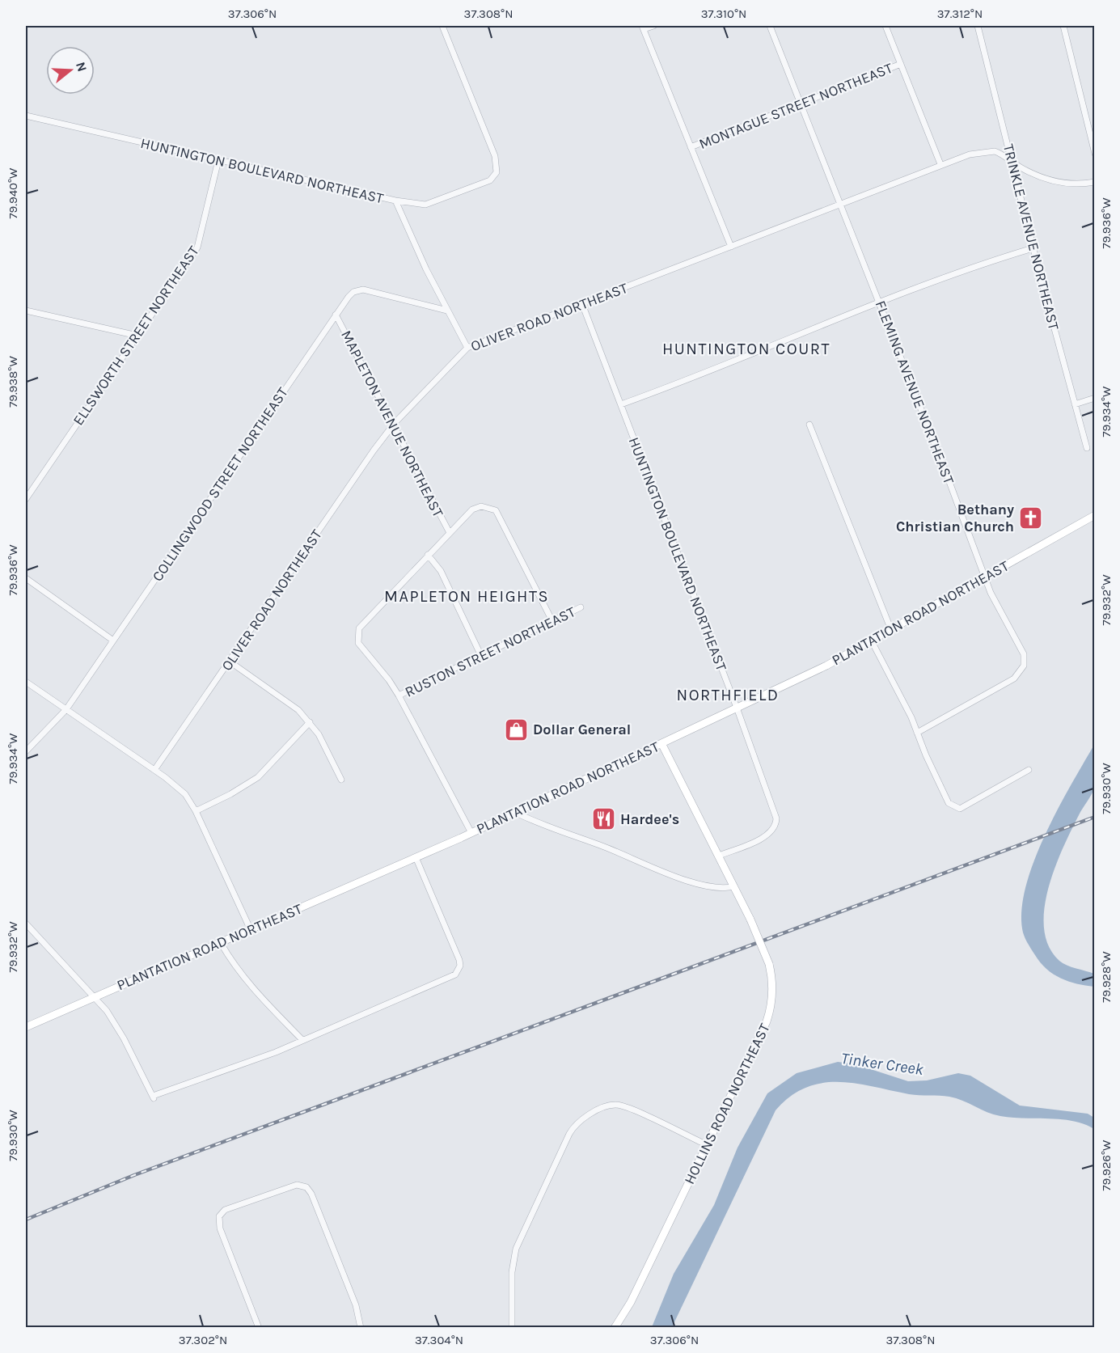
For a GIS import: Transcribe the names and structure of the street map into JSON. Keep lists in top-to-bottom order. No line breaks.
{"streets":{"main road":["PLANTATION ROAD NORTHEAST","HOLLINS ROAD NORTHEAST"],"street":["MONTAGUE STREET NORTHEAST","HUNTINGTON BOULEVARD NORTHEAST","TRINKLE AVENUE NORTHEAST","OLIVER ROAD NORTHEAST","ELLSWORTH STREET NORTHEAST","FLEMING AVENUE NORTHEAST","MAPLETON AVENUE NORTHEAST","COLLINGWOOD STREET NORTHEAST","RUSTON STREET NORTHEAST"]},"crossings":[["MONTAGUE STREET NORTHEAST","FLEMING AVENUE NORTHEAST"],["HUNTINGTON BOULEVARD NORTHEAST","OLIVER ROAD NORTHEAST"],["HUNTINGTON BOULEVARD NORTHEAST","ELLSWORTH STREET NORTHEAST"],["HUNTINGTON BOULEVARD NORTHEAST","COLLINGWOOD STREET NORTHEAST"],["HUNTINGTON BOULEVARD NORTHEAST","PLANTATION ROAD NORTHEAST"],["HUNTINGTON BOULEVARD NORTHEAST","HOLLINS ROAD NORTHEAST"],["TRINKLE AVENUE NORTHEAST","OLIVER ROAD NORTHEAST"],["OLIVER ROAD NORTHEAST","FLEMING AVENUE NORTHEAST"],["OLIVER ROAD NORTHEAST","MAPLETON AVENUE NORTHEAST"],["FLEMING AVENUE NORTHEAST","PLANTATION ROAD NORTHEAST"],["MAPLETON AVENUE NORTHEAST","COLLINGWOOD STREET NORTHEAST"],["PLANTATION ROAD NORTHEAST","HOLLINS ROAD NORTHEAST"]],"districts":["HUNTINGTON COURT","MAPLETON HEIGHTS","NORTHFIELD"],"water":["Tinker Creek"],"places":{"church":["Bethany Christian Church"],"shop":["Dollar General"],"restaurant":["Hardee's"]},"north":"right","coordinates":["37.306°N","37.308°N","37.310°N","37.312°N","79.940°W","79.936°W","79.938°W","79.934°W","79.932°W","79.930°W","79.928°W","79.926°W","37.302°N","37.304°N"]}
